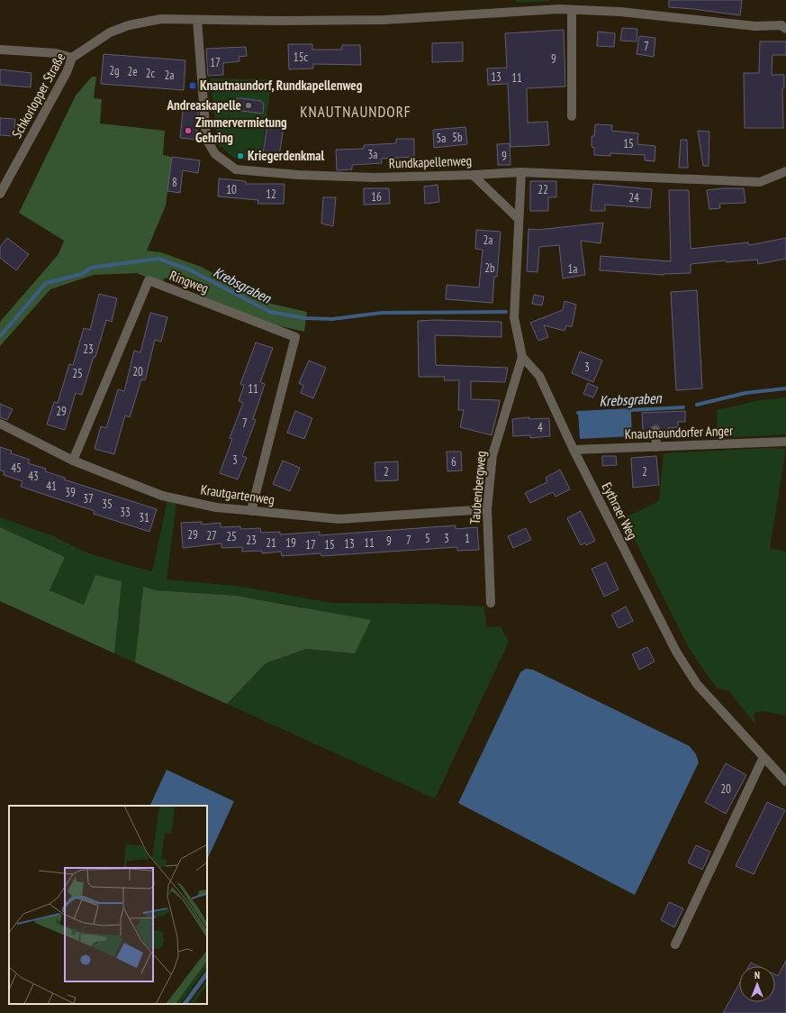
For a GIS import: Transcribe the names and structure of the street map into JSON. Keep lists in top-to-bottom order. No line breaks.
{"streets":{"street":["Schkorlopper Straße","Rundkapellenweg","Ringweg","Knautnaundorfer Anger","Taubenbergweg","Krautgartenweg","Eythraer Weg"]},"crossings":[["Schkorlopper Straße","Rundkapellenweg"],["Ringweg","Krautgartenweg"],["Knautnaundorfer Anger","Eythraer Weg"],["Taubenbergweg","Krautgartenweg"],["Taubenbergweg","Eythraer Weg"]],"districts":["KNAUTNAUNDORF"],"water":["Krebsgraben"],"places":{"transit":["Knautnaundorf, Rundkapellenweg"],"other":["Andreaskapelle","Zimmervermietung Gehring","Kriegerdenkmal"]},"house_numbers":["7","15c","9","17","2g","2e","2c","2a","13","11","5b","5a","15","3a","9","8","10","22","12","16","24","2a","2b","1a","23","3","20","25","11","29","7","4","3","6","45","2","2","43","41","39","37","35","33","31","29","27","25","5","3","1","23","7","9","21","19","11","13","17","15","20"],"north":"top"}
